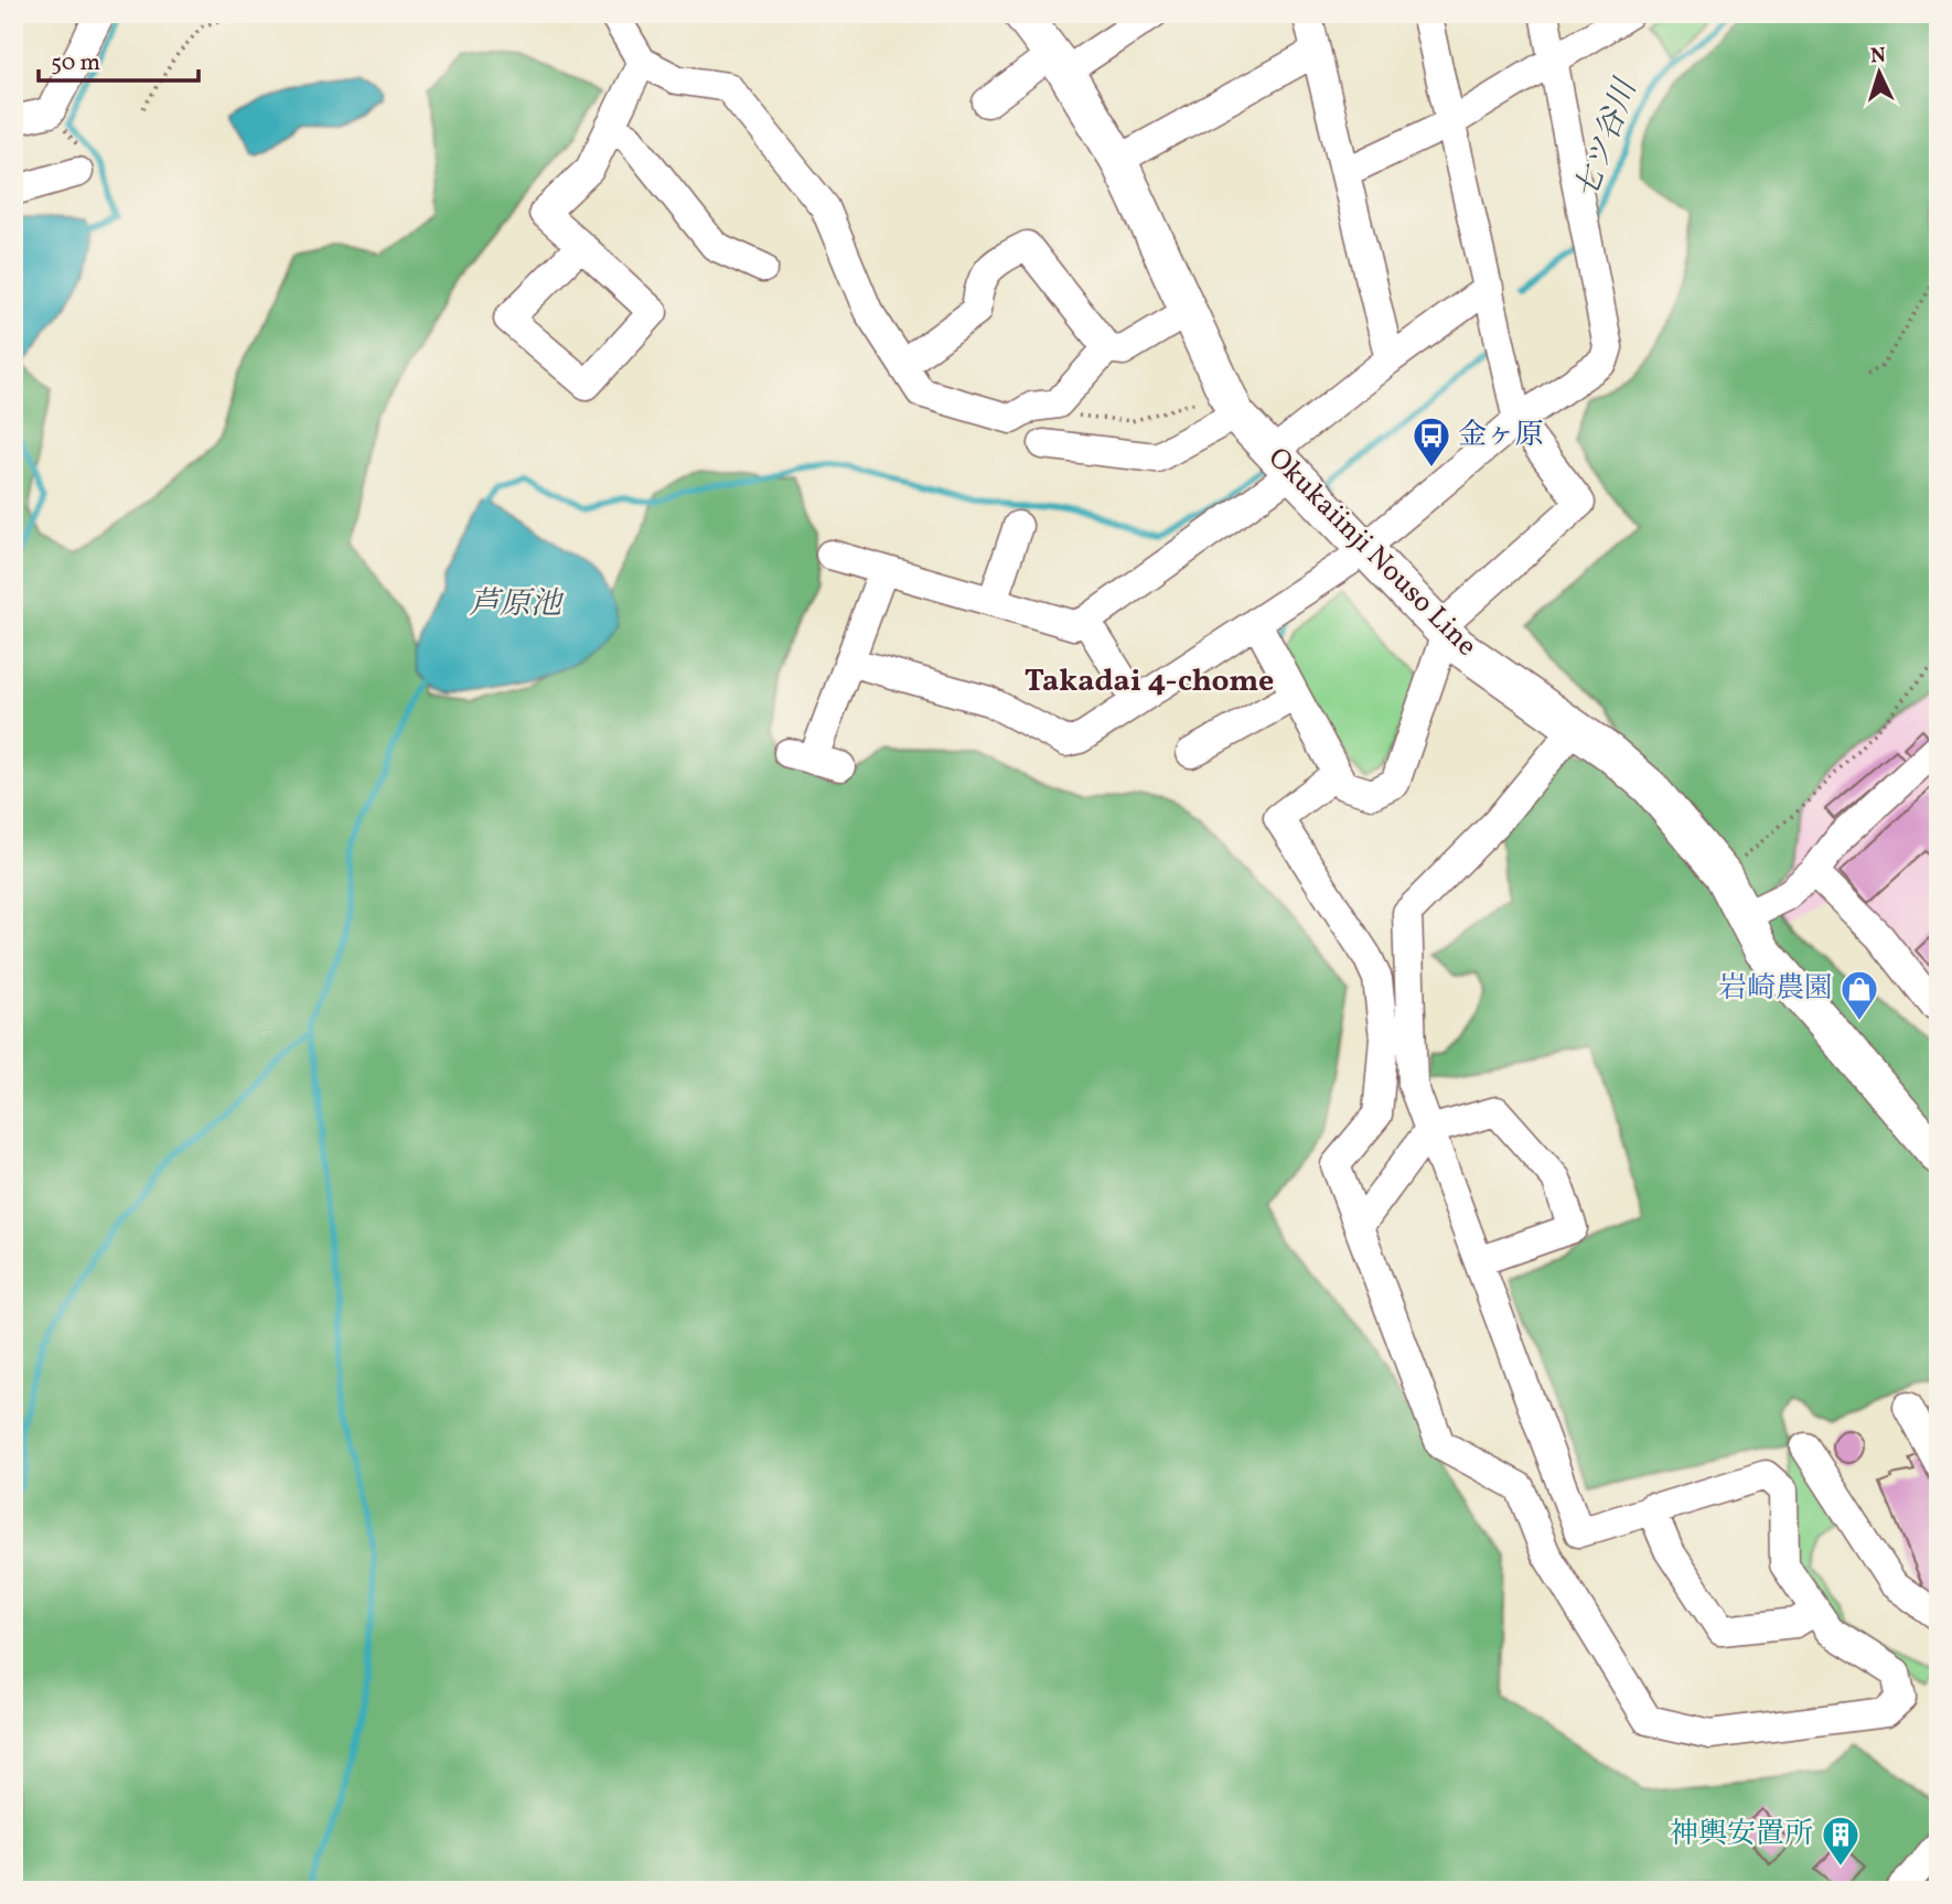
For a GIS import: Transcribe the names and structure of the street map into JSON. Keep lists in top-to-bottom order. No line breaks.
{"streets":{"main road":["Okukaiinji Nouso Line"]},"districts":["Takadai 4-chome"],"water":["七ツ谷川","芦原池"],"places":{"bus stop":["金ヶ原"],"shop":["岩崎農園"],"building":["神輿安置所"]},"scale_bar":"50 m","north":"top"}
